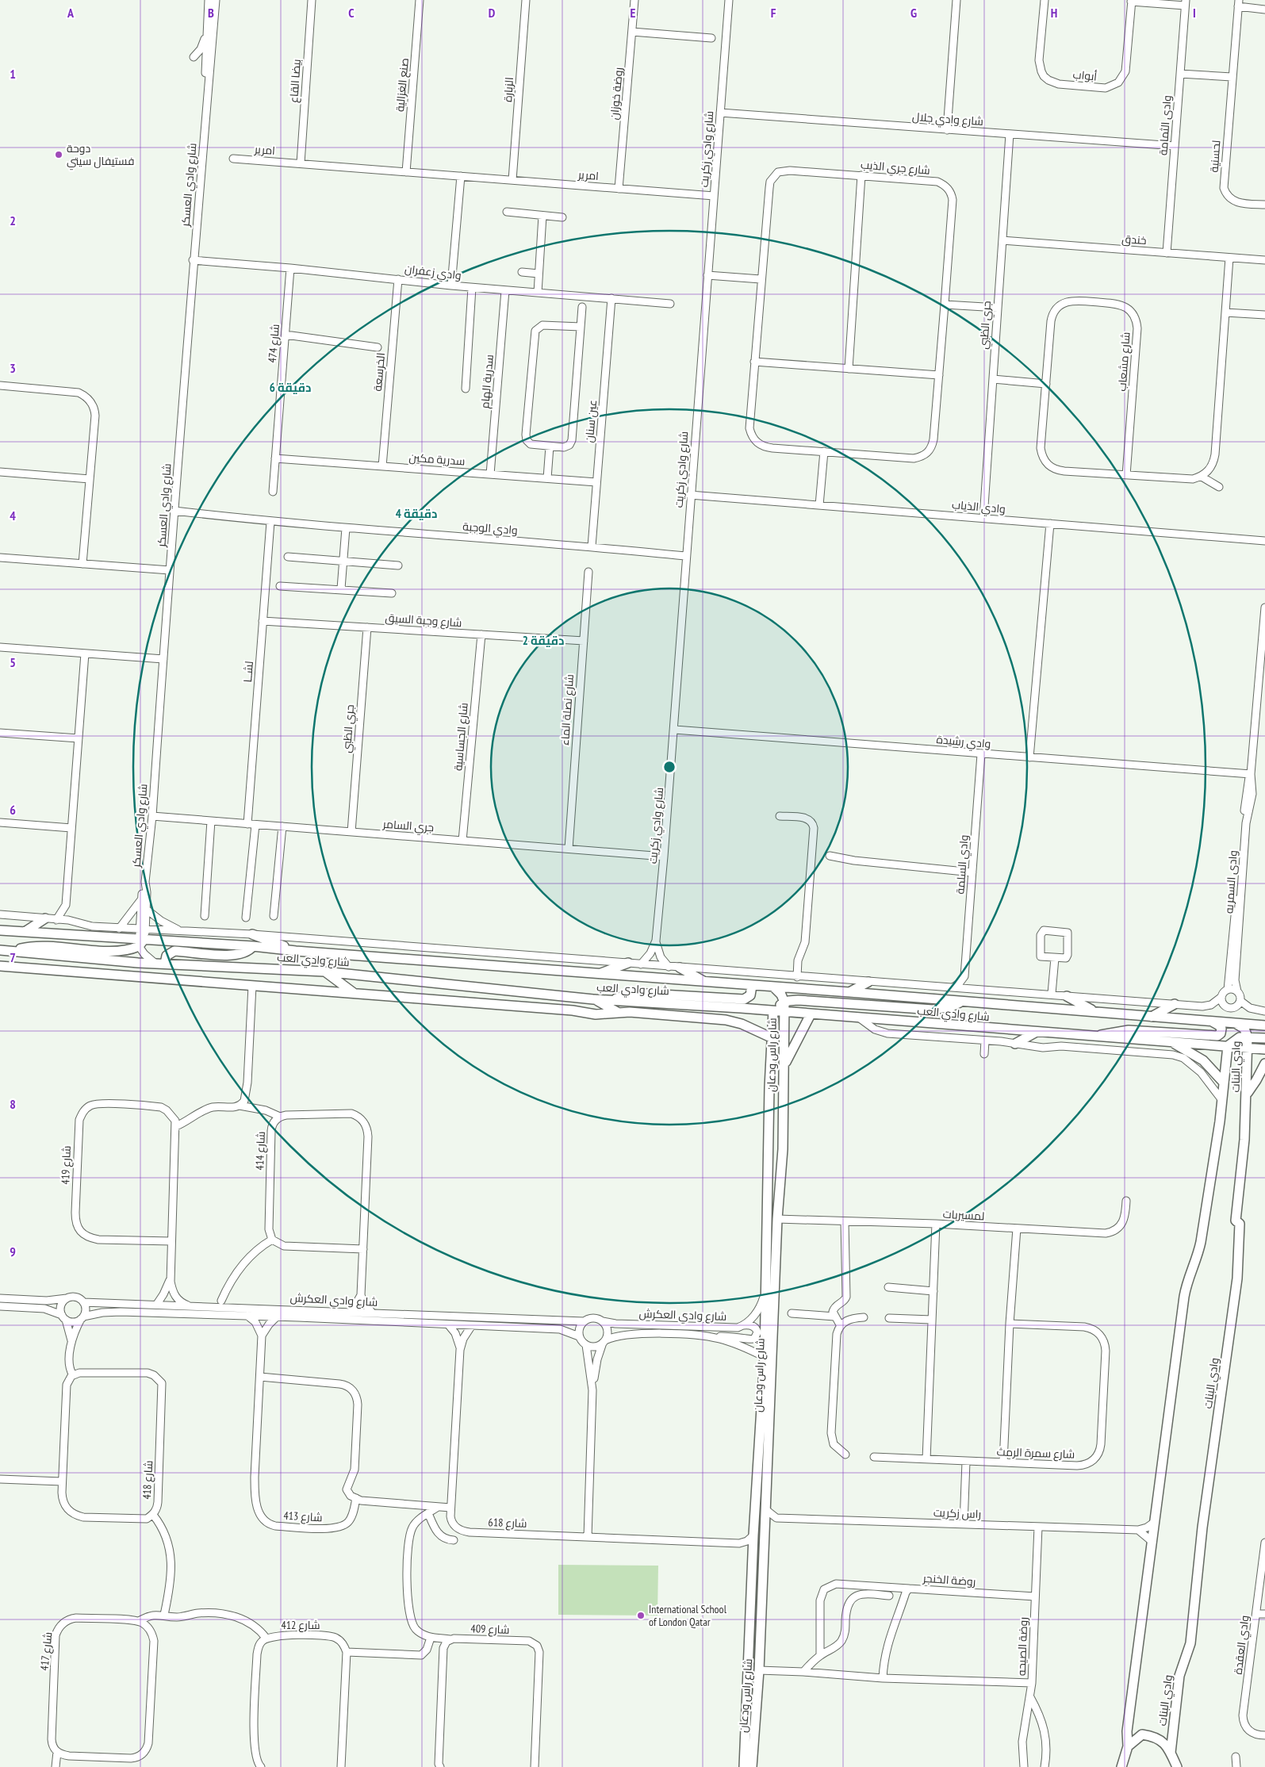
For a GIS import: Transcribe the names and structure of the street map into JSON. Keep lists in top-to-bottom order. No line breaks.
{"streets":{"street":["أبواب","بيضا القاع","صنع الغزالية","الزبارة","روضة خوزان","شارع وادي جلال","وادى الثمامة","شارع وادي زكريت","امرير","لحسنية","شارع جري الذيب","شارع وادي العسكر","خندق","وادي زعفران","جري الظبي","شارع 474","شارع مشعاب","الخرسعة","سدرية الهام","عين سنان","سدرية مكين","وادي الذياب","وادي الوجبة","شارع وجبة السيق","لشــا","شارع نصلة الماء","شارع الجساسية","وادي رشيدة","جري السامر","وادي السلمة","وادى السمريه","شارع وادي العب","شارع راس ودعان","وادي البنات","شارع 414","شارع 419","لمسيربات","شارع وادي العكرش","شارع سمرة الرمث","شارع 418","راس زكريت","شارع 413","شارع 618","روضة الخنجر","شارع 412","شارع 409","وادي العقدة","روضة الصيحه","شارع 417"]},"crossings":[["أبواب","وادى الثمامة"],["بيضا القاع","امرير"],["صنع الغزالية","امرير"],["الزبارة","امرير"],["روضة خوزان","امرير"],["شارع وادي جلال","وادى الثمامة"],["شارع وادي جلال","شارع وادي زكريت"],["شارع وادي جلال","جري الظبي"],["وادى الثمامة","خندق"],["شارع وادي زكريت","امرير"],["شارع وادي زكريت","وادي الذياب"],["شارع وادي زكريت","وادي الوجبة"],["شارع وادي زكريت","وادي رشيدة"],["شارع وادي زكريت","جري السامر"],["شارع وادي العسكر","وادي زعفران"],["شارع وادي العسكر","وادي الوجبة"],["شارع وادي العسكر","جري السامر"],["شارع وادي العسكر","شارع وادي العب"],["خندق","جري الظبي"],["وادي زعفران","شارع 474"],["وادي زعفران","الخرسعة"],["وادي زعفران","سدرية الهام"],["وادي زعفران","عين سنان"],["جري الظبي","وادي الذياب"],["جري الظبي","شارع وجبة السيق"],["جري الظبي","جري السامر"],["شارع 474","سدرية مكين"],["الخرسعة","سدرية مكين"],["سدرية الهام","سدرية مكين"],["عين سنان","سدرية مكين"],["عين سنان","وادي الوجبة"],["وادي الوجبة","لشــا"],["شارع وجبة السيق","لشــا"],["شارع وجبة السيق","شارع نصلة الماء"],["شارع وجبة السيق","شارع الجساسية"],["لشــا","جري السامر"],["شارع نصلة الماء","جري السامر"],["شارع الجساسية","جري السامر"],["وادي رشيدة","وادي السلمة"],["وادي رشيدة","وادى السمريه"],["شارع وادي العب","شارع راس ودعان"],["شارع وادي العب","وادي البنات"],["شارع راس ودعان","لمسيربات"],["شارع راس ودعان","شارع وادي العكرش"],["وادي البنات","راس زكريت"],["شارع وادي العكرش","شارع 418"],["شارع وادي العكرش","شارع 618"],["راس زكريت","روضة الصيحه"],["روضة الخنجر","روضة الصيحه"]],"places":["دوحة فستيفال سيتي","International School of London Qatar"],"grid":{"columns":["A","B","C","D","E","F","G","H","I"],"rows":["1","2","3","4","5","6","7","8","9"]},"rings":["6 دقيقة","4 دقيقة","2 دقيقة"]}
